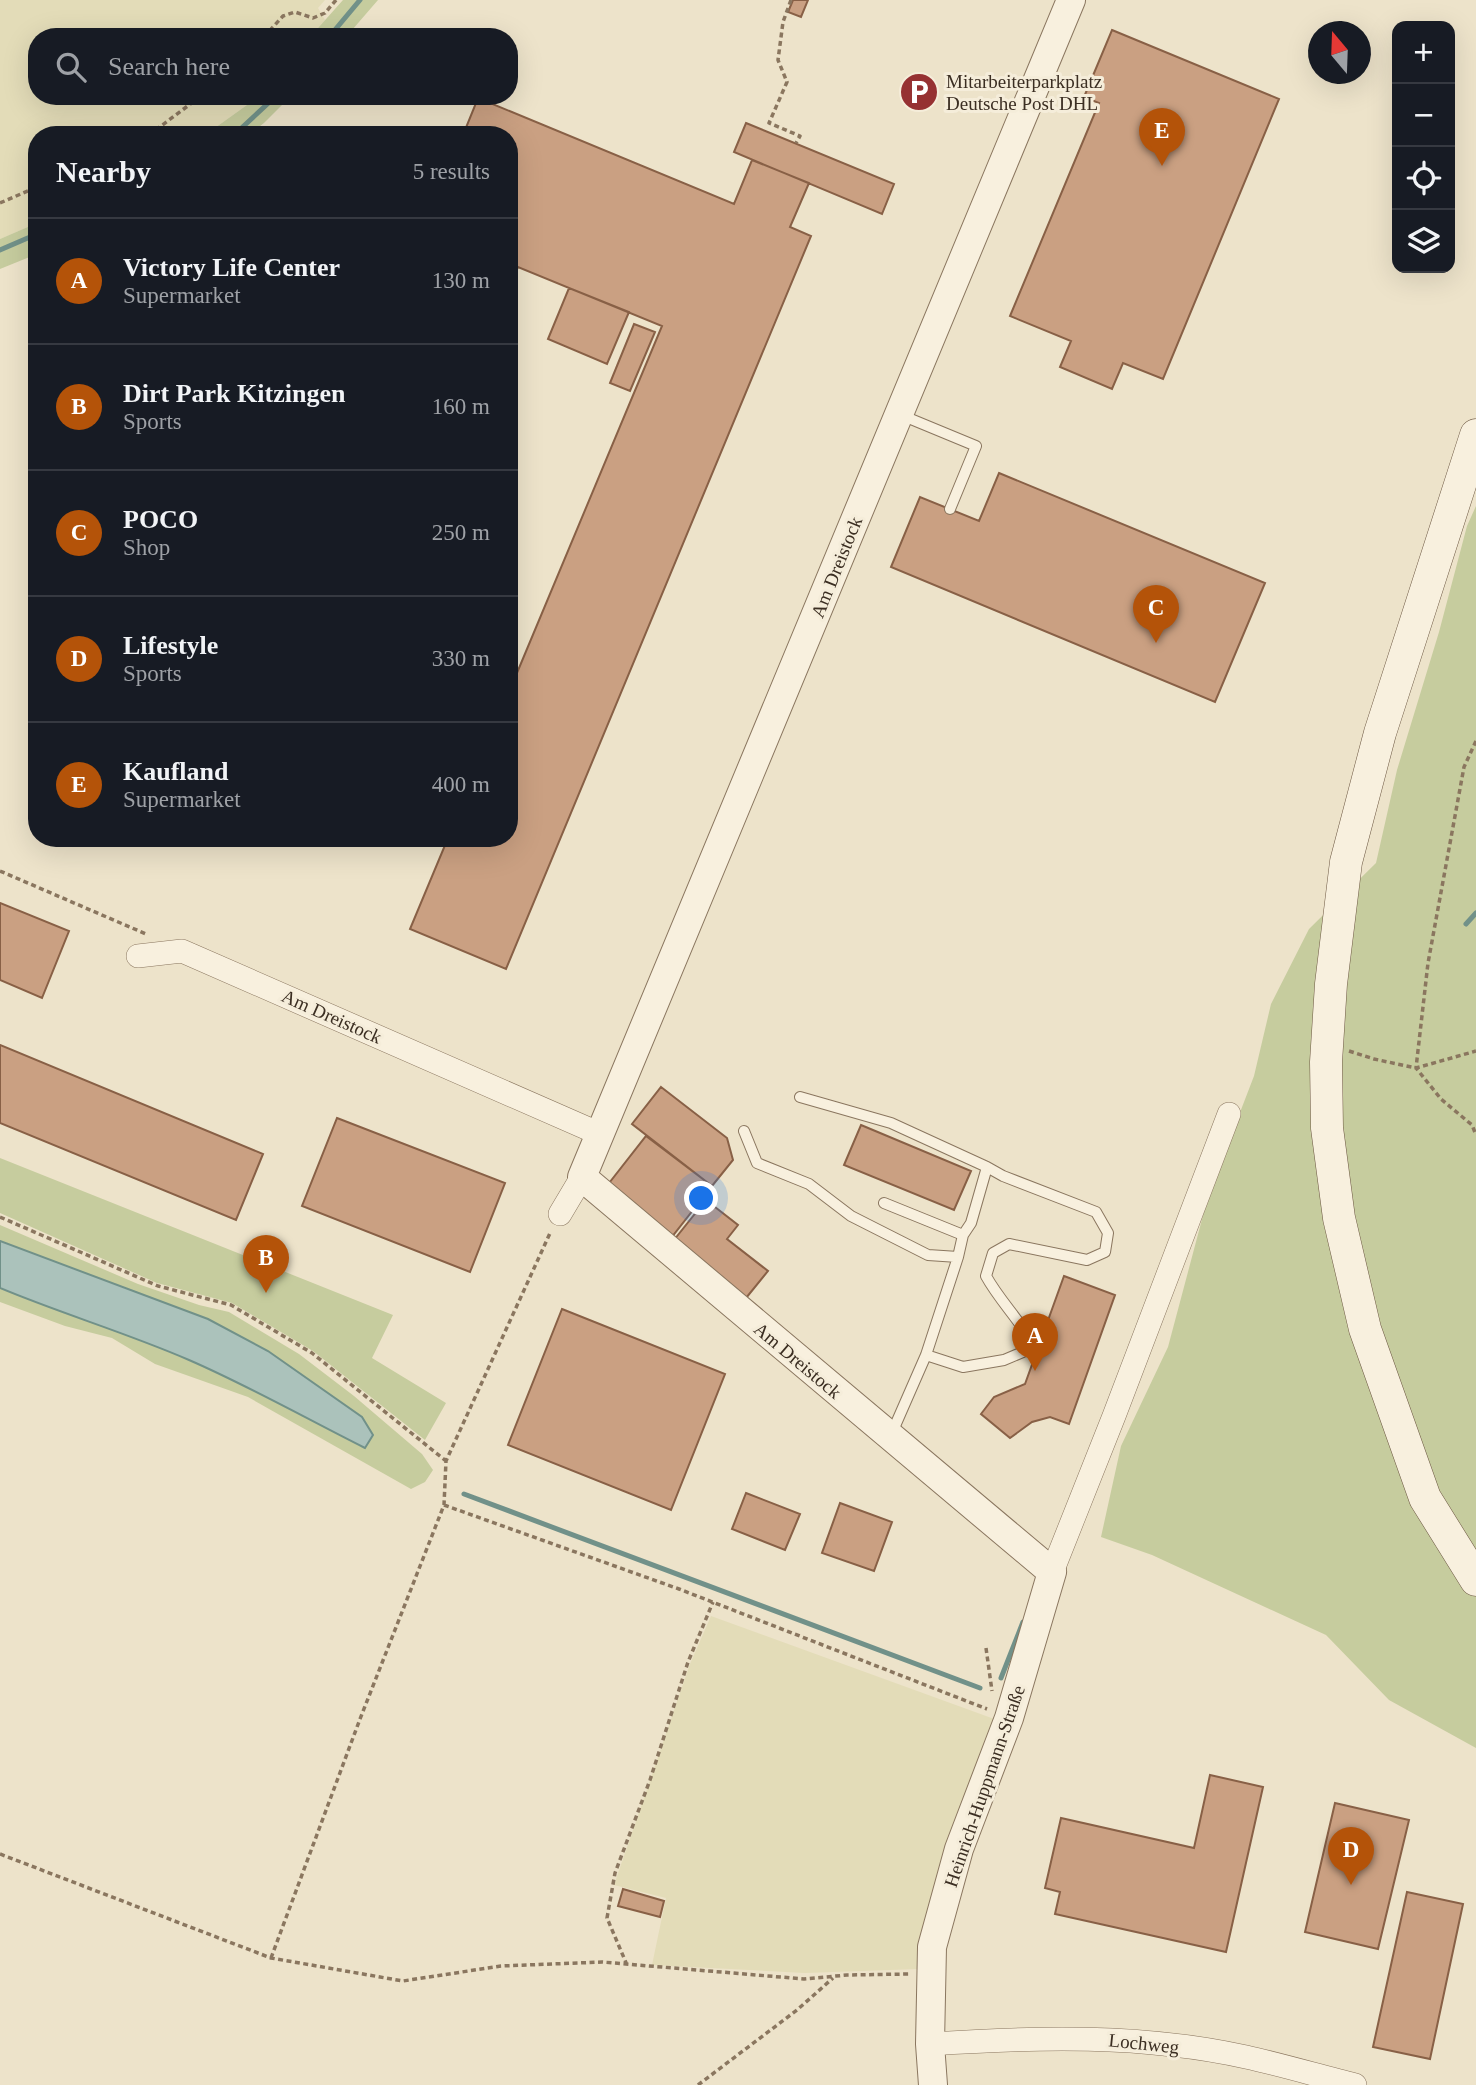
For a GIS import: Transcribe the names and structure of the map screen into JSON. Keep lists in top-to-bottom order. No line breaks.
{"streets":{"street":["Am Dreistock","Heinrich-Huppmann-Straße","Lochweg"]},"crossings":[["Am Dreistock","Heinrich-Huppmann-Straße"],["Heinrich-Huppmann-Straße","Lochweg"]],"places":{"parking":["Mitarbeiterparkplatz Deutsche Post DHL"]},"north":"top","page":{"map_buttons":["+","−"],"search":"Search here","pins":["E","C","B","A","D"],"heading":["Nearby","5 results"],"list":[{"mark":"A","name":"Victory Life Center","note":"Supermarket","value":"130 m"},{"mark":"B","name":"Dirt Park Kitzingen","note":"Sports","value":"160 m"},{"mark":"C","name":"POCO","note":"Shop","value":"250 m"},{"mark":"D","name":"Lifestyle","note":"Sports","value":"330 m"},{"mark":"E","name":"Kaufland","note":"Supermarket","value":"400 m"}]}}
